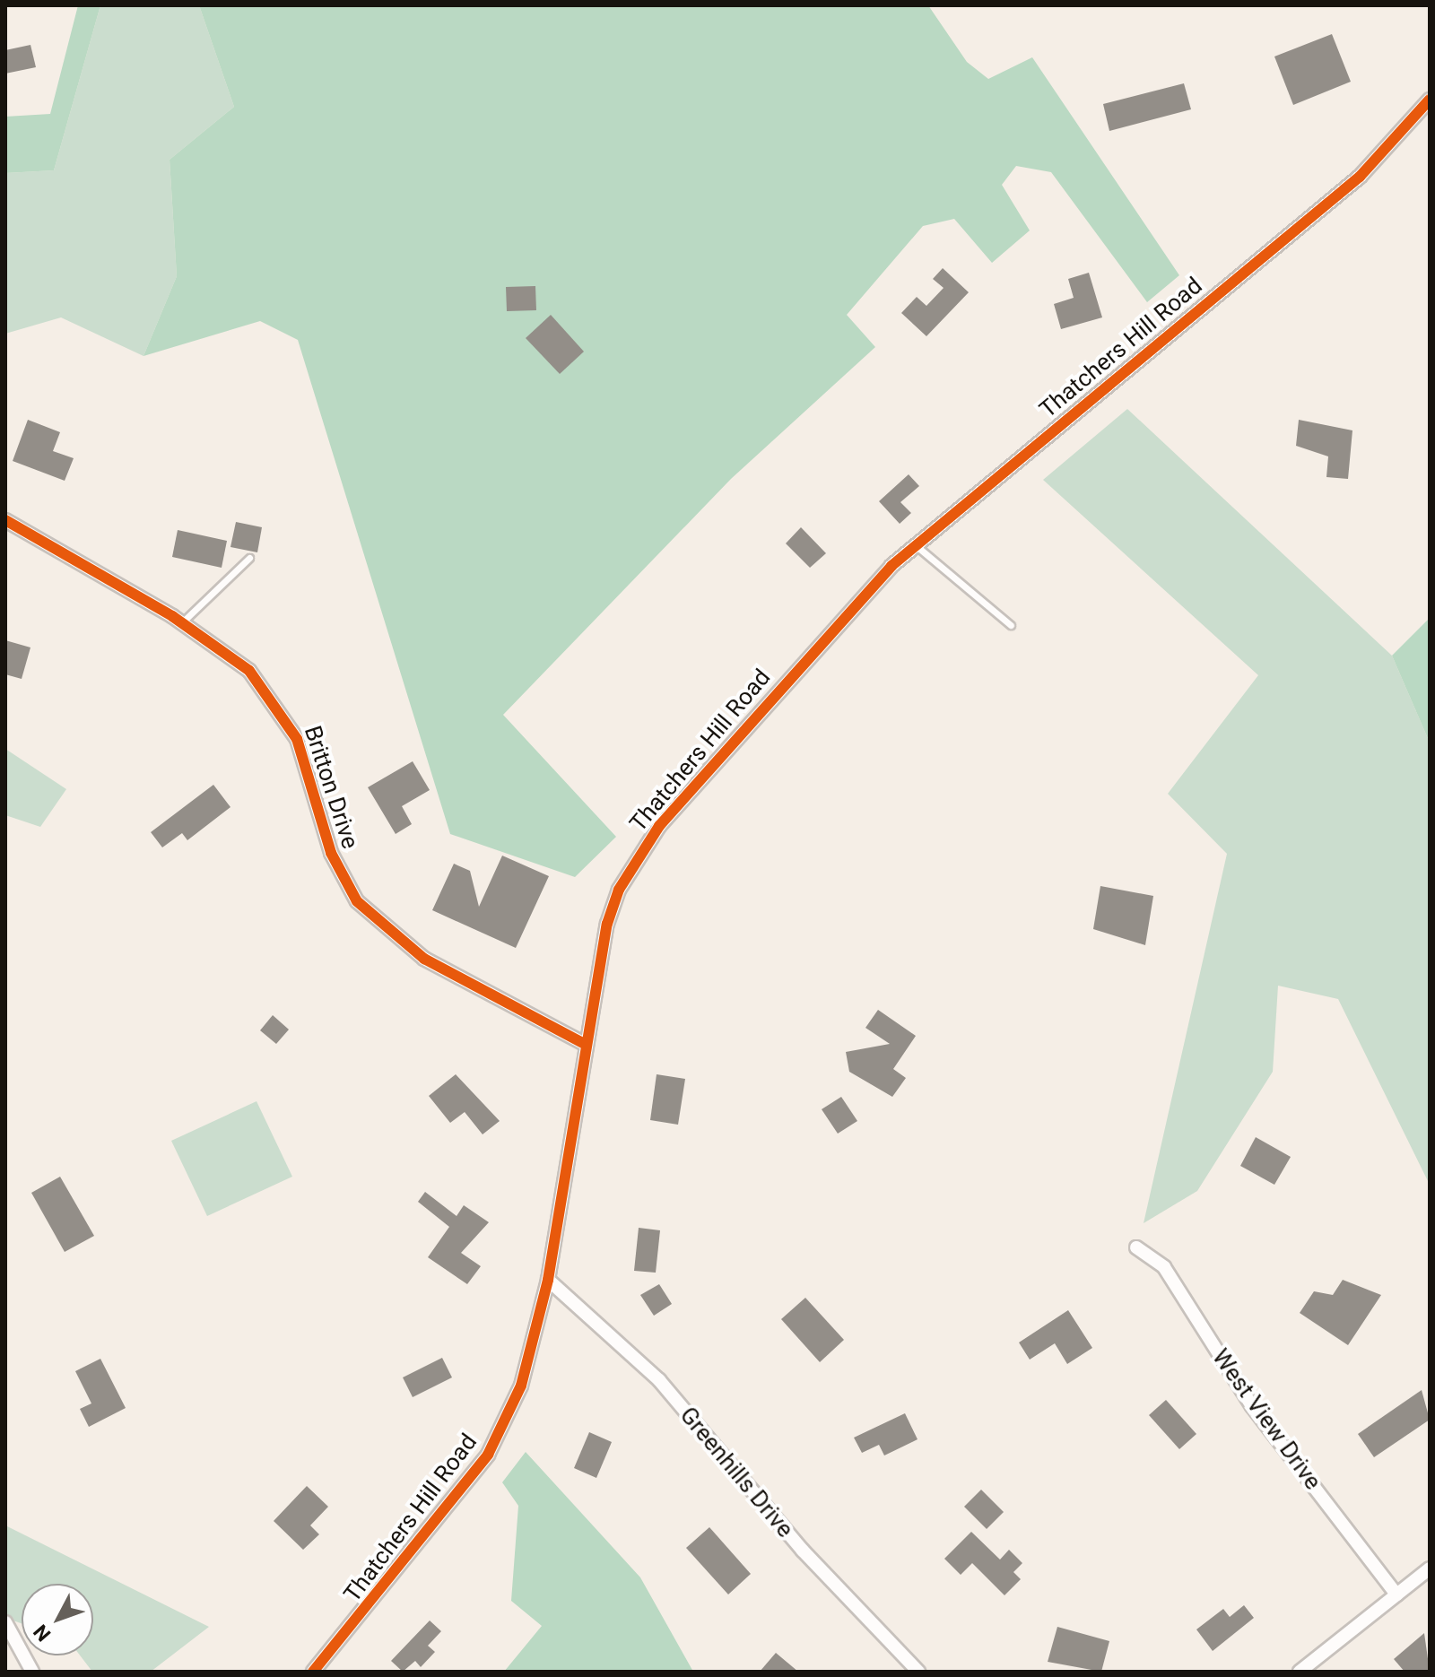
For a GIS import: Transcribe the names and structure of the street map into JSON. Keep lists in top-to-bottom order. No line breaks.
{"streets":{"street":["Thatchers Hill Road","Britton Drive","West View Drive","Greenhills Drive"]},"crossings":[["Thatchers Hill Road","Britton Drive"],["Thatchers Hill Road","Greenhills Drive"]],"north":"bottom left"}
